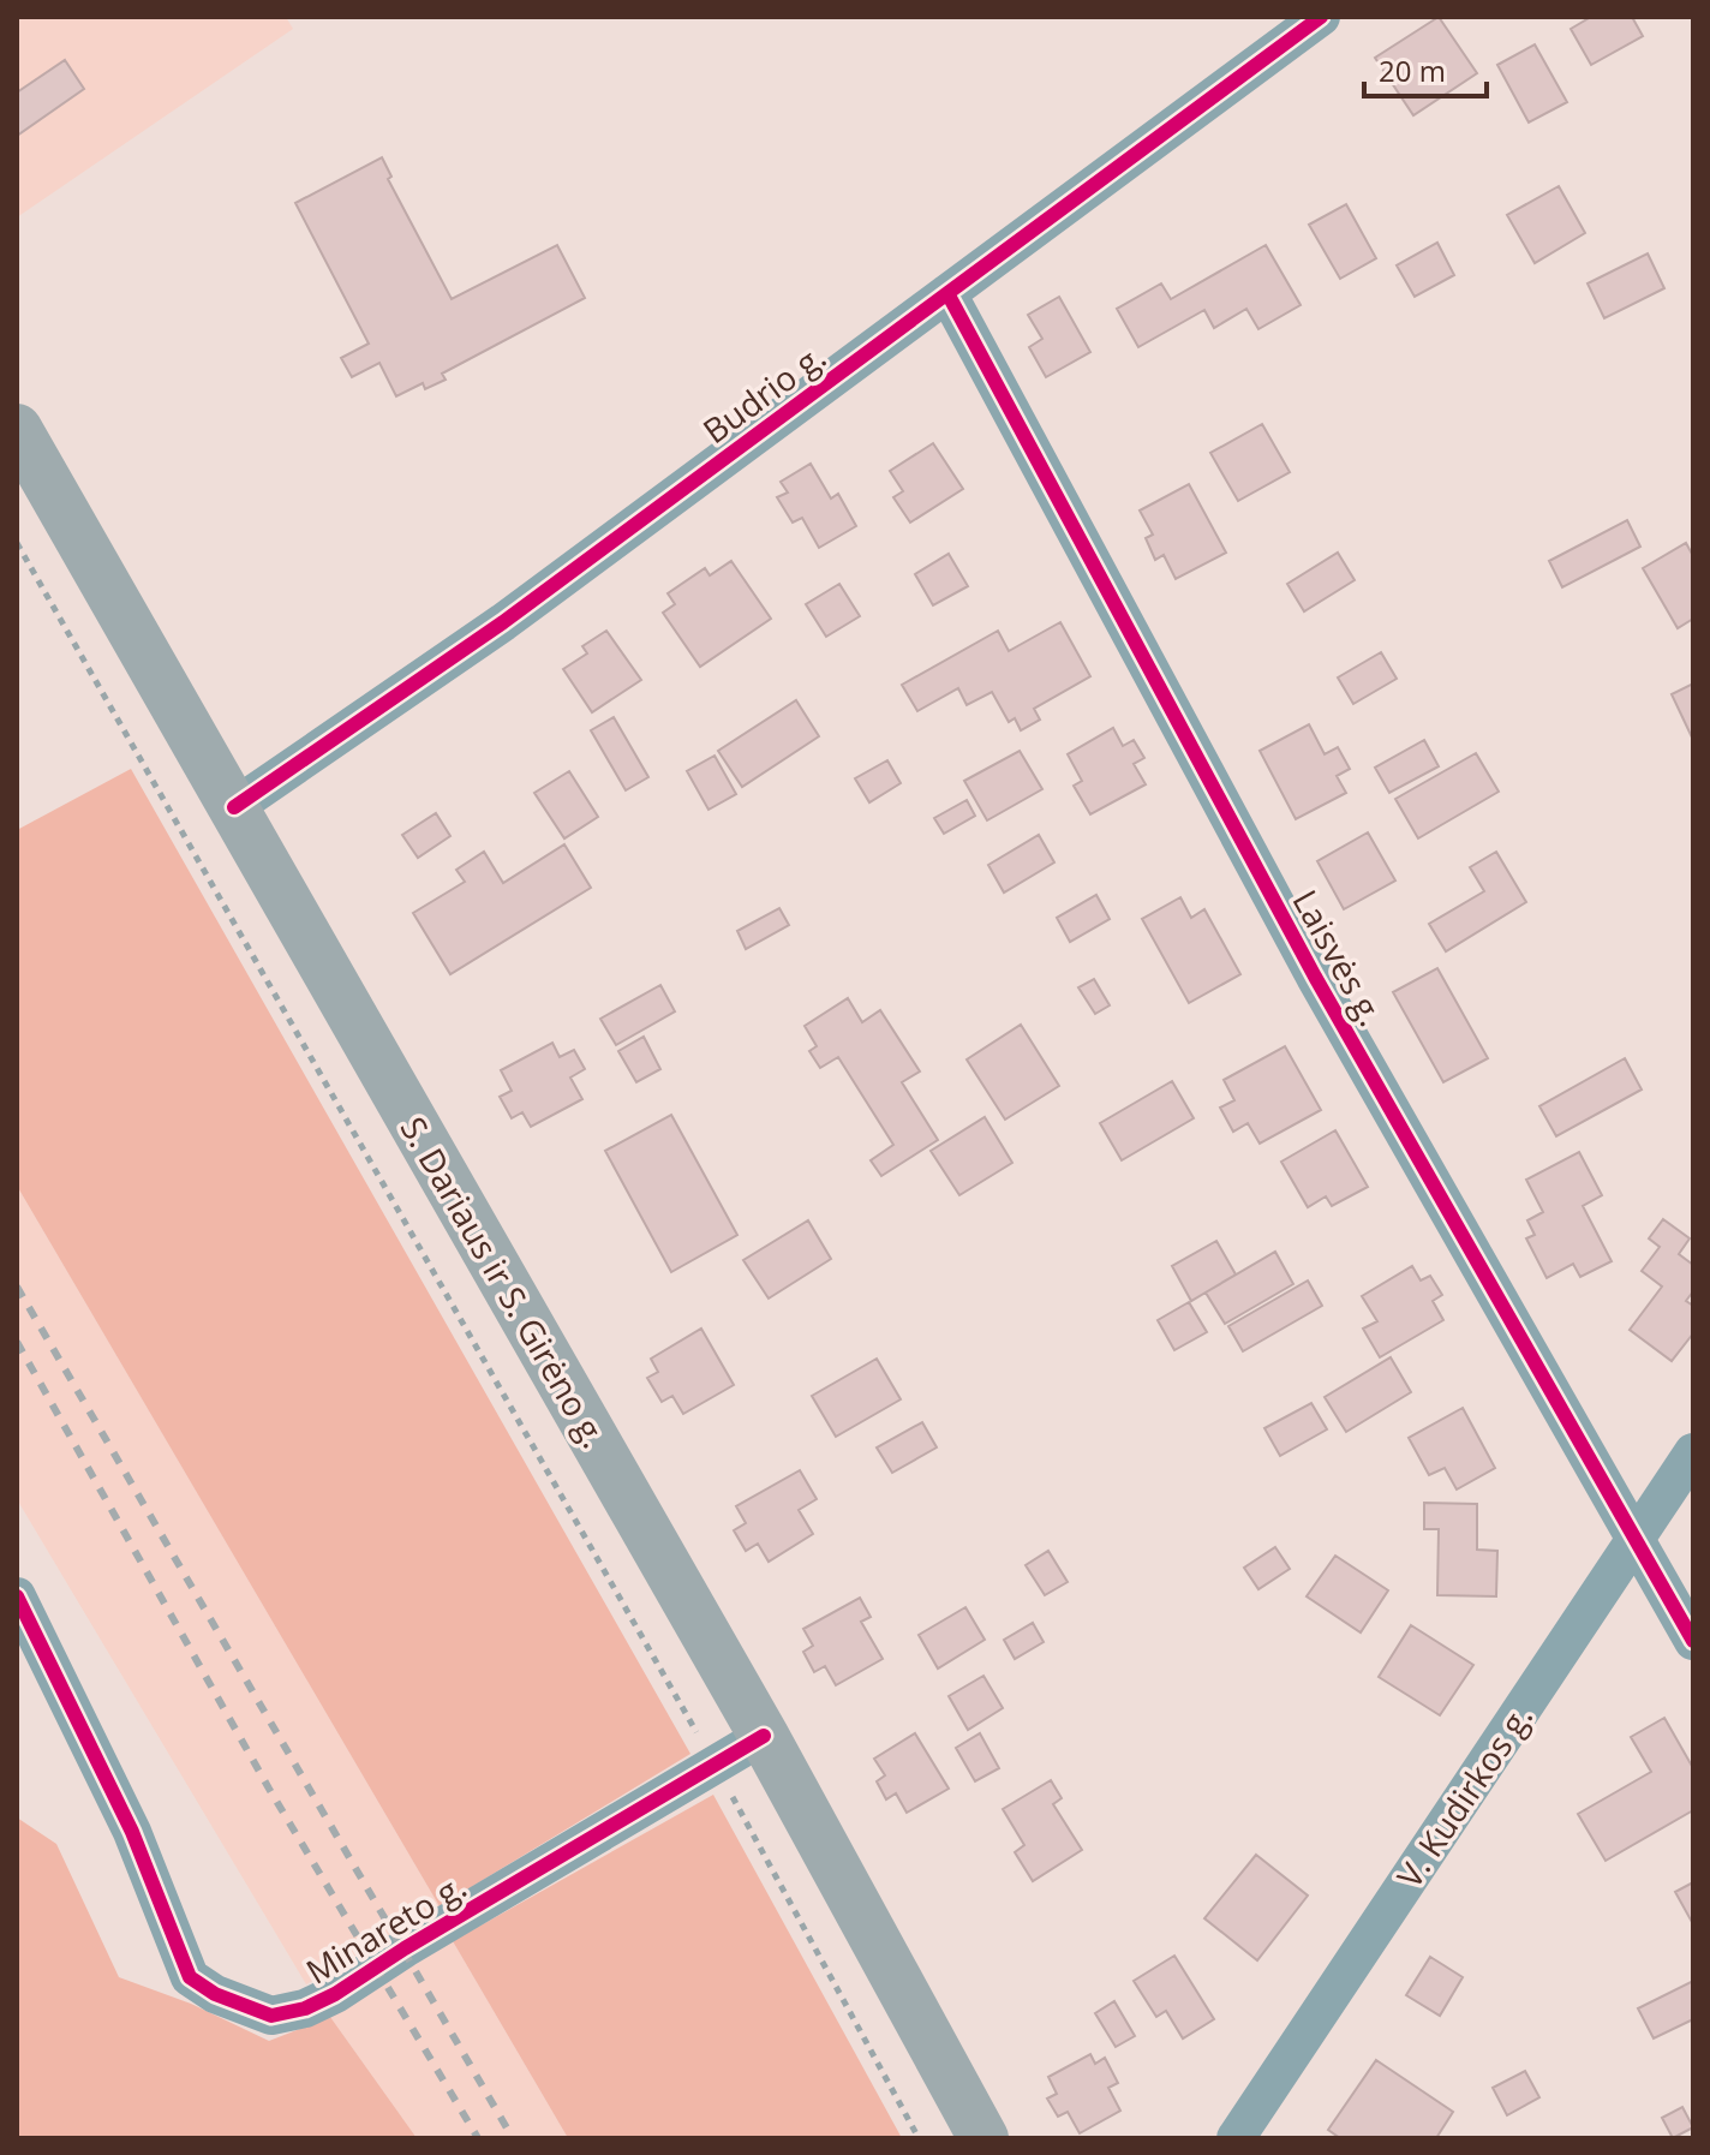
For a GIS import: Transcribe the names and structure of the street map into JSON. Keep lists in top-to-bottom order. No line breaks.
{"streets":{"main road":["S. Dariaus ir S. Girėno g."],"street":["Budrio g.","Laisvės g.","V. Kudirkos g.","Minareto g."]},"crossings":[["Budrio g.","Laisvės g."],["Budrio g.","S. Dariaus ir S. Girėno g."],["Laisvės g.","V. Kudirkos g."],["S. Dariaus ir S. Girėno g.","Minareto g."]],"scale_bar":"20 m"}
